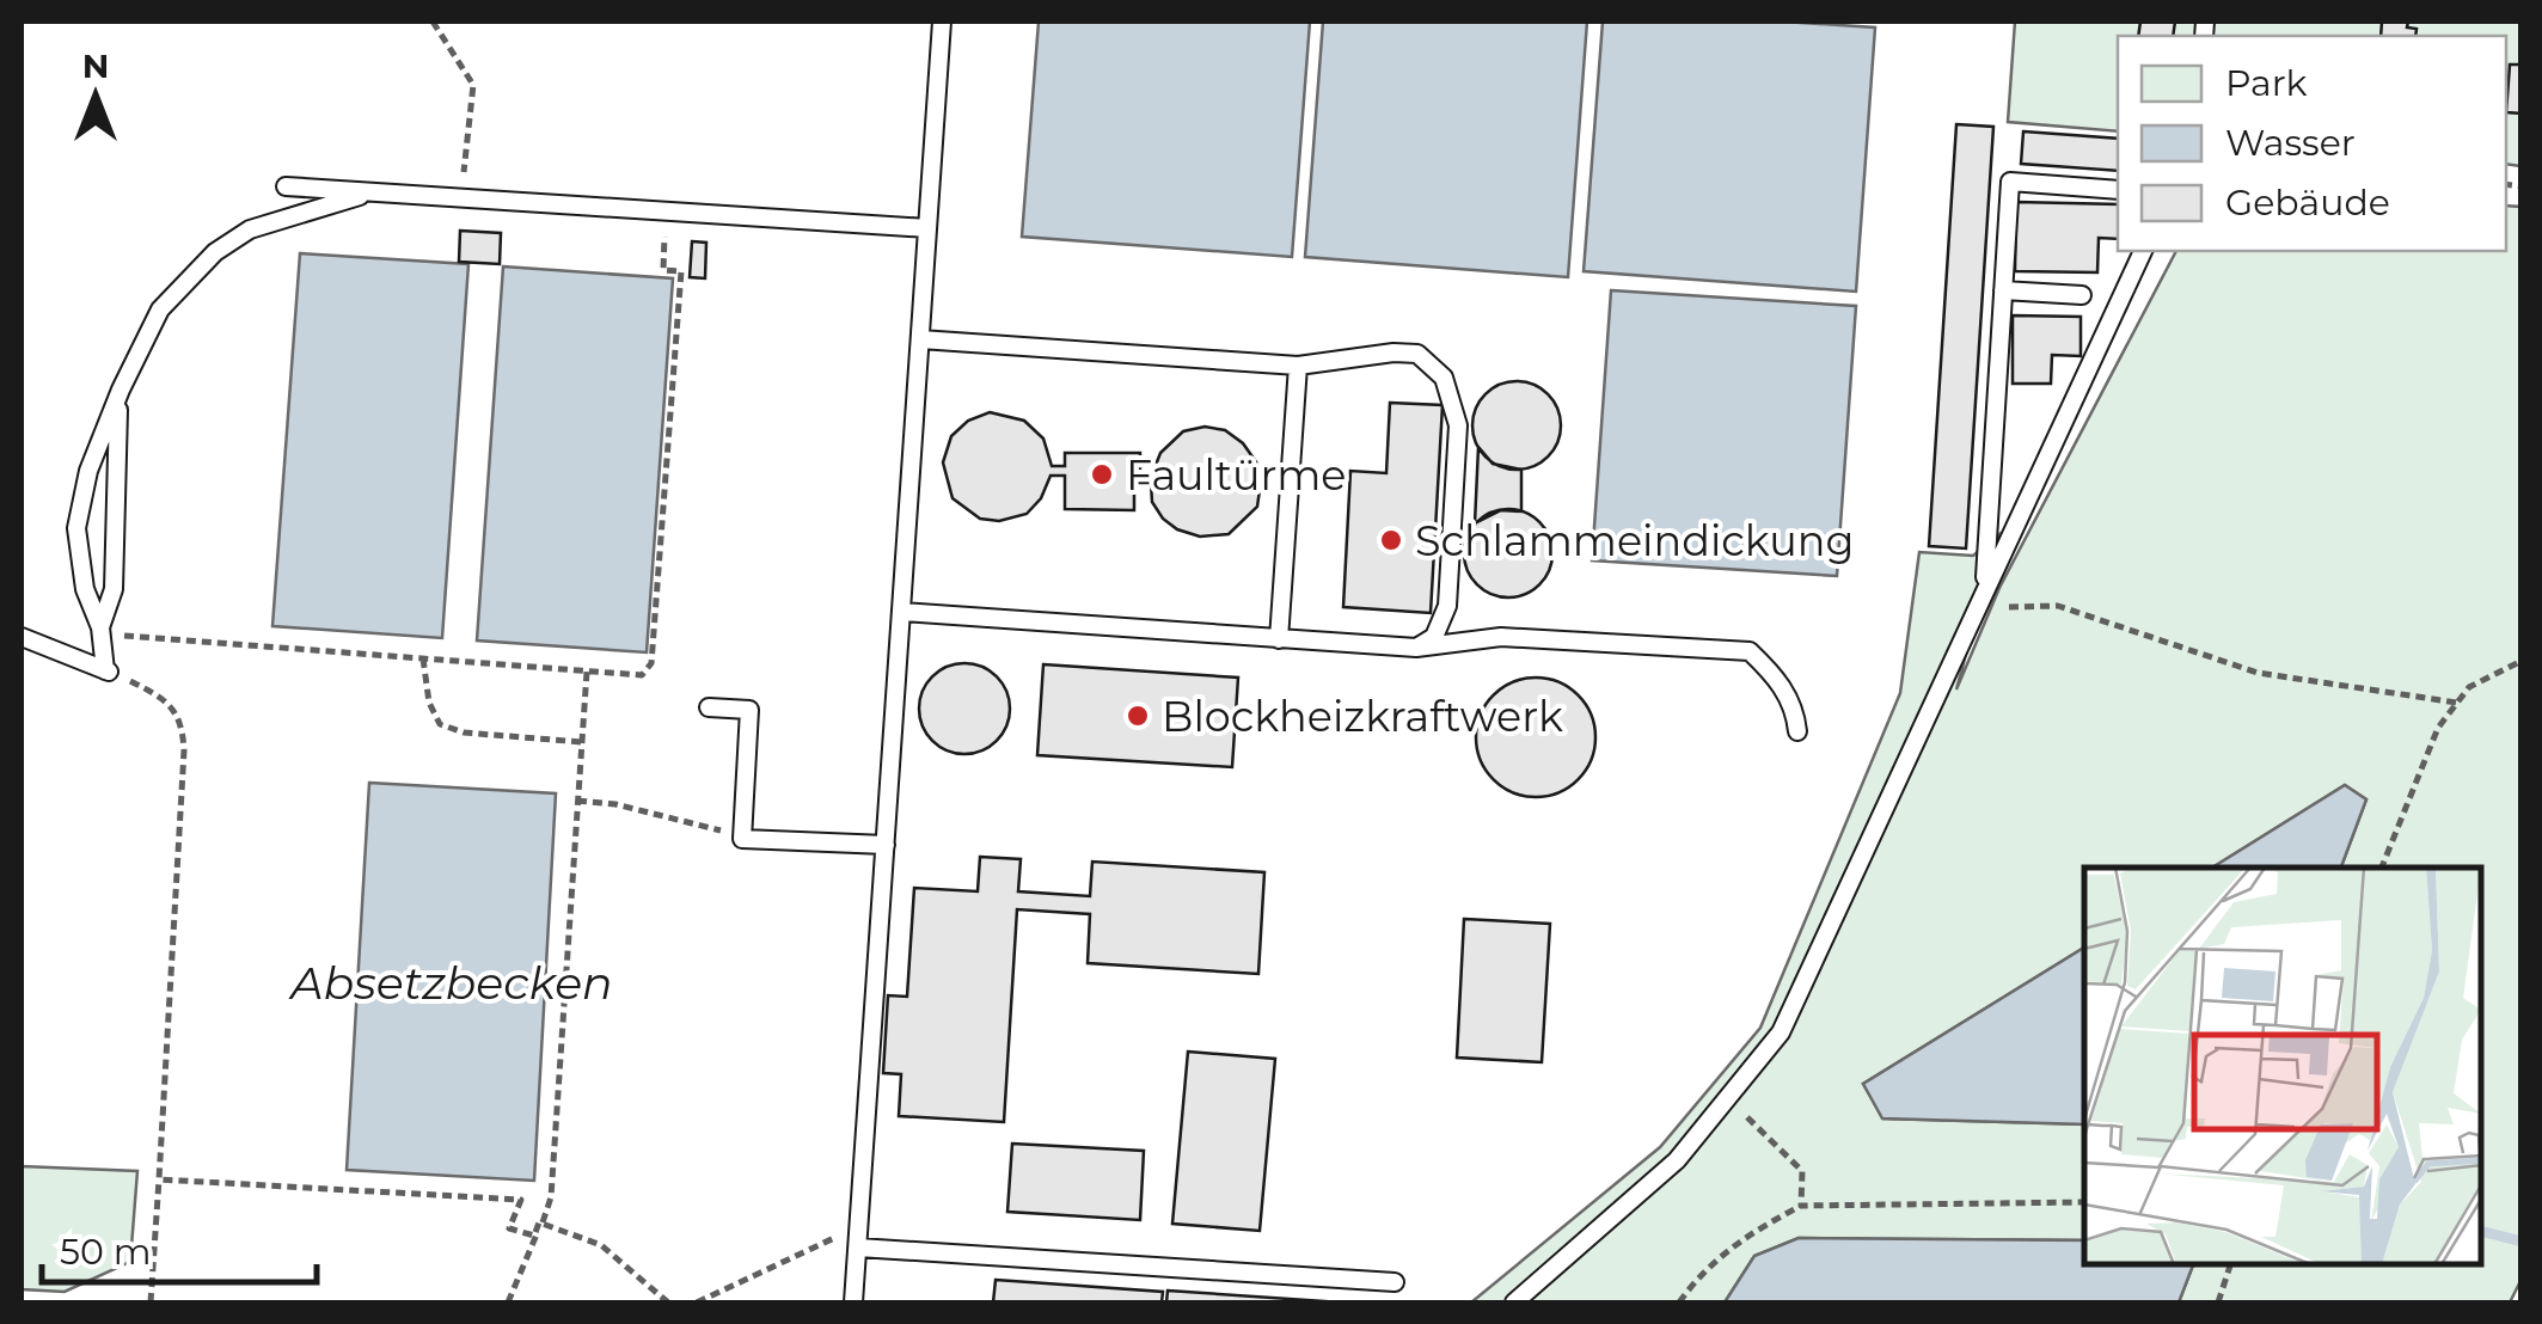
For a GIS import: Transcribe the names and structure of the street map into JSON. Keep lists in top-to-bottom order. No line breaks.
{"water":["Absetzbecken"],"places":["Faultürme","Schlammeindickung","Blockheizkraftwerk"],"legend":["Park","Wasser","Gebäude"],"scale_bar":"50 m","north":"top"}
